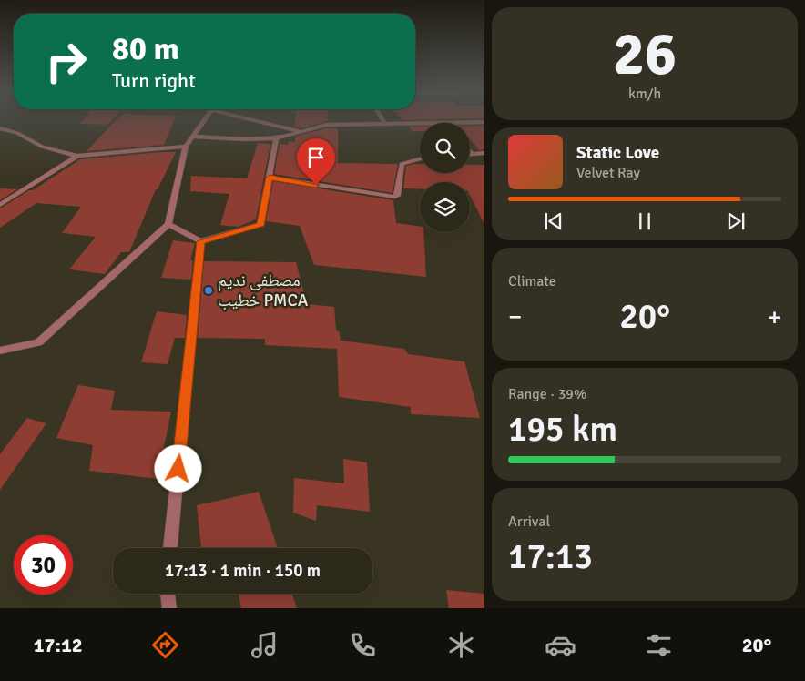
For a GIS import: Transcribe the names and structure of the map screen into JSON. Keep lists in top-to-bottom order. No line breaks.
{"places":["مصطفى نديم خطيب PMCA"],"page":{"tile":[["26","km/h"],"Climate",["Range · 39%","195 km"],["Arrival","17:13"]],"turn":["80 m","Turn right"],"song":["Static Love","Velvet Ray"],"heat":["−","20°","+"],"limit":"30","trip":"17:13 · 1 min · 150 m","tabs":["17:12","20°"]}}
